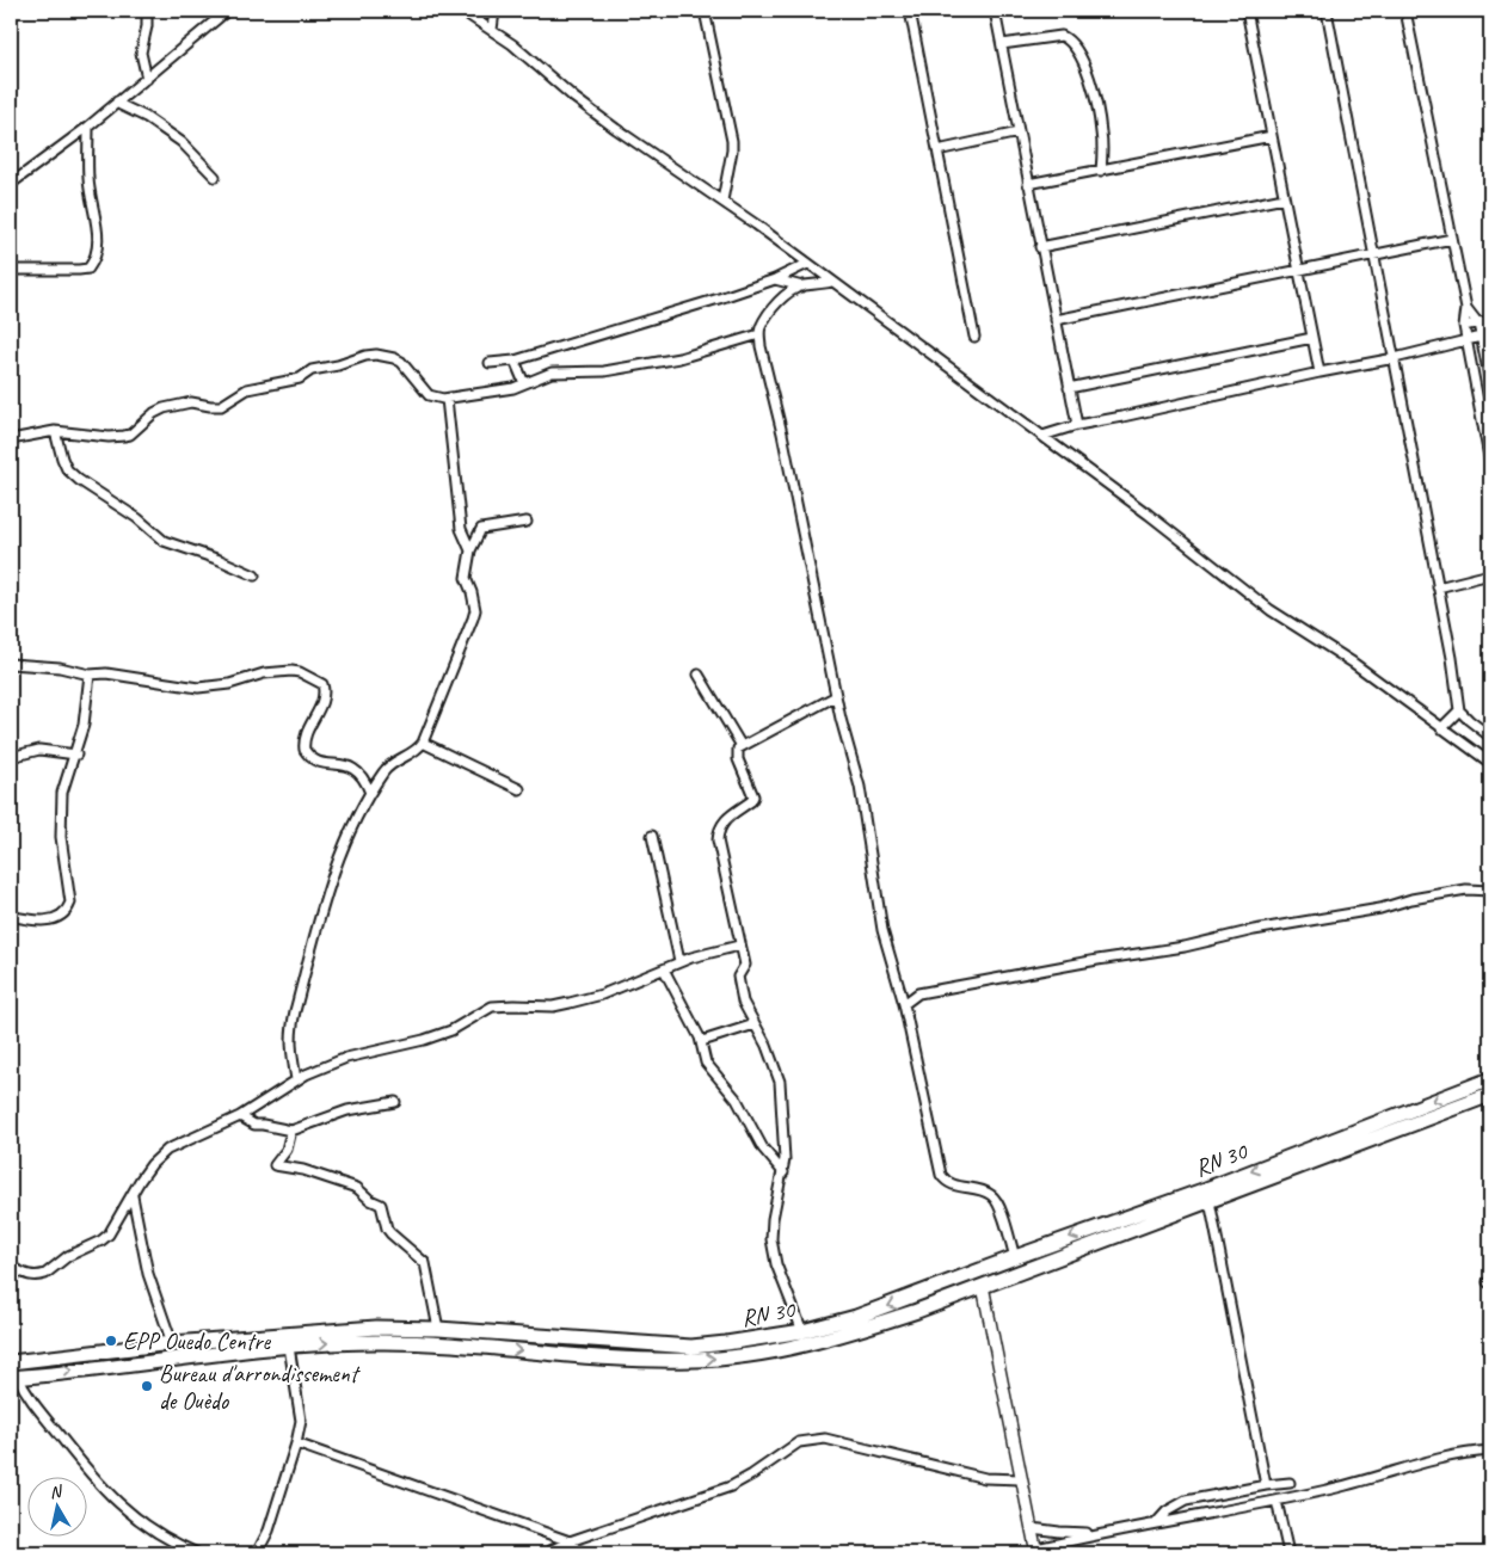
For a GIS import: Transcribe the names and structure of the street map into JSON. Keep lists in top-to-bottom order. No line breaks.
{"streets":{"main road":["RN 30"]},"places":["EPP Ouedo Centre","Bureau d'arrondissement de Ouèdo"],"north":"top"}
